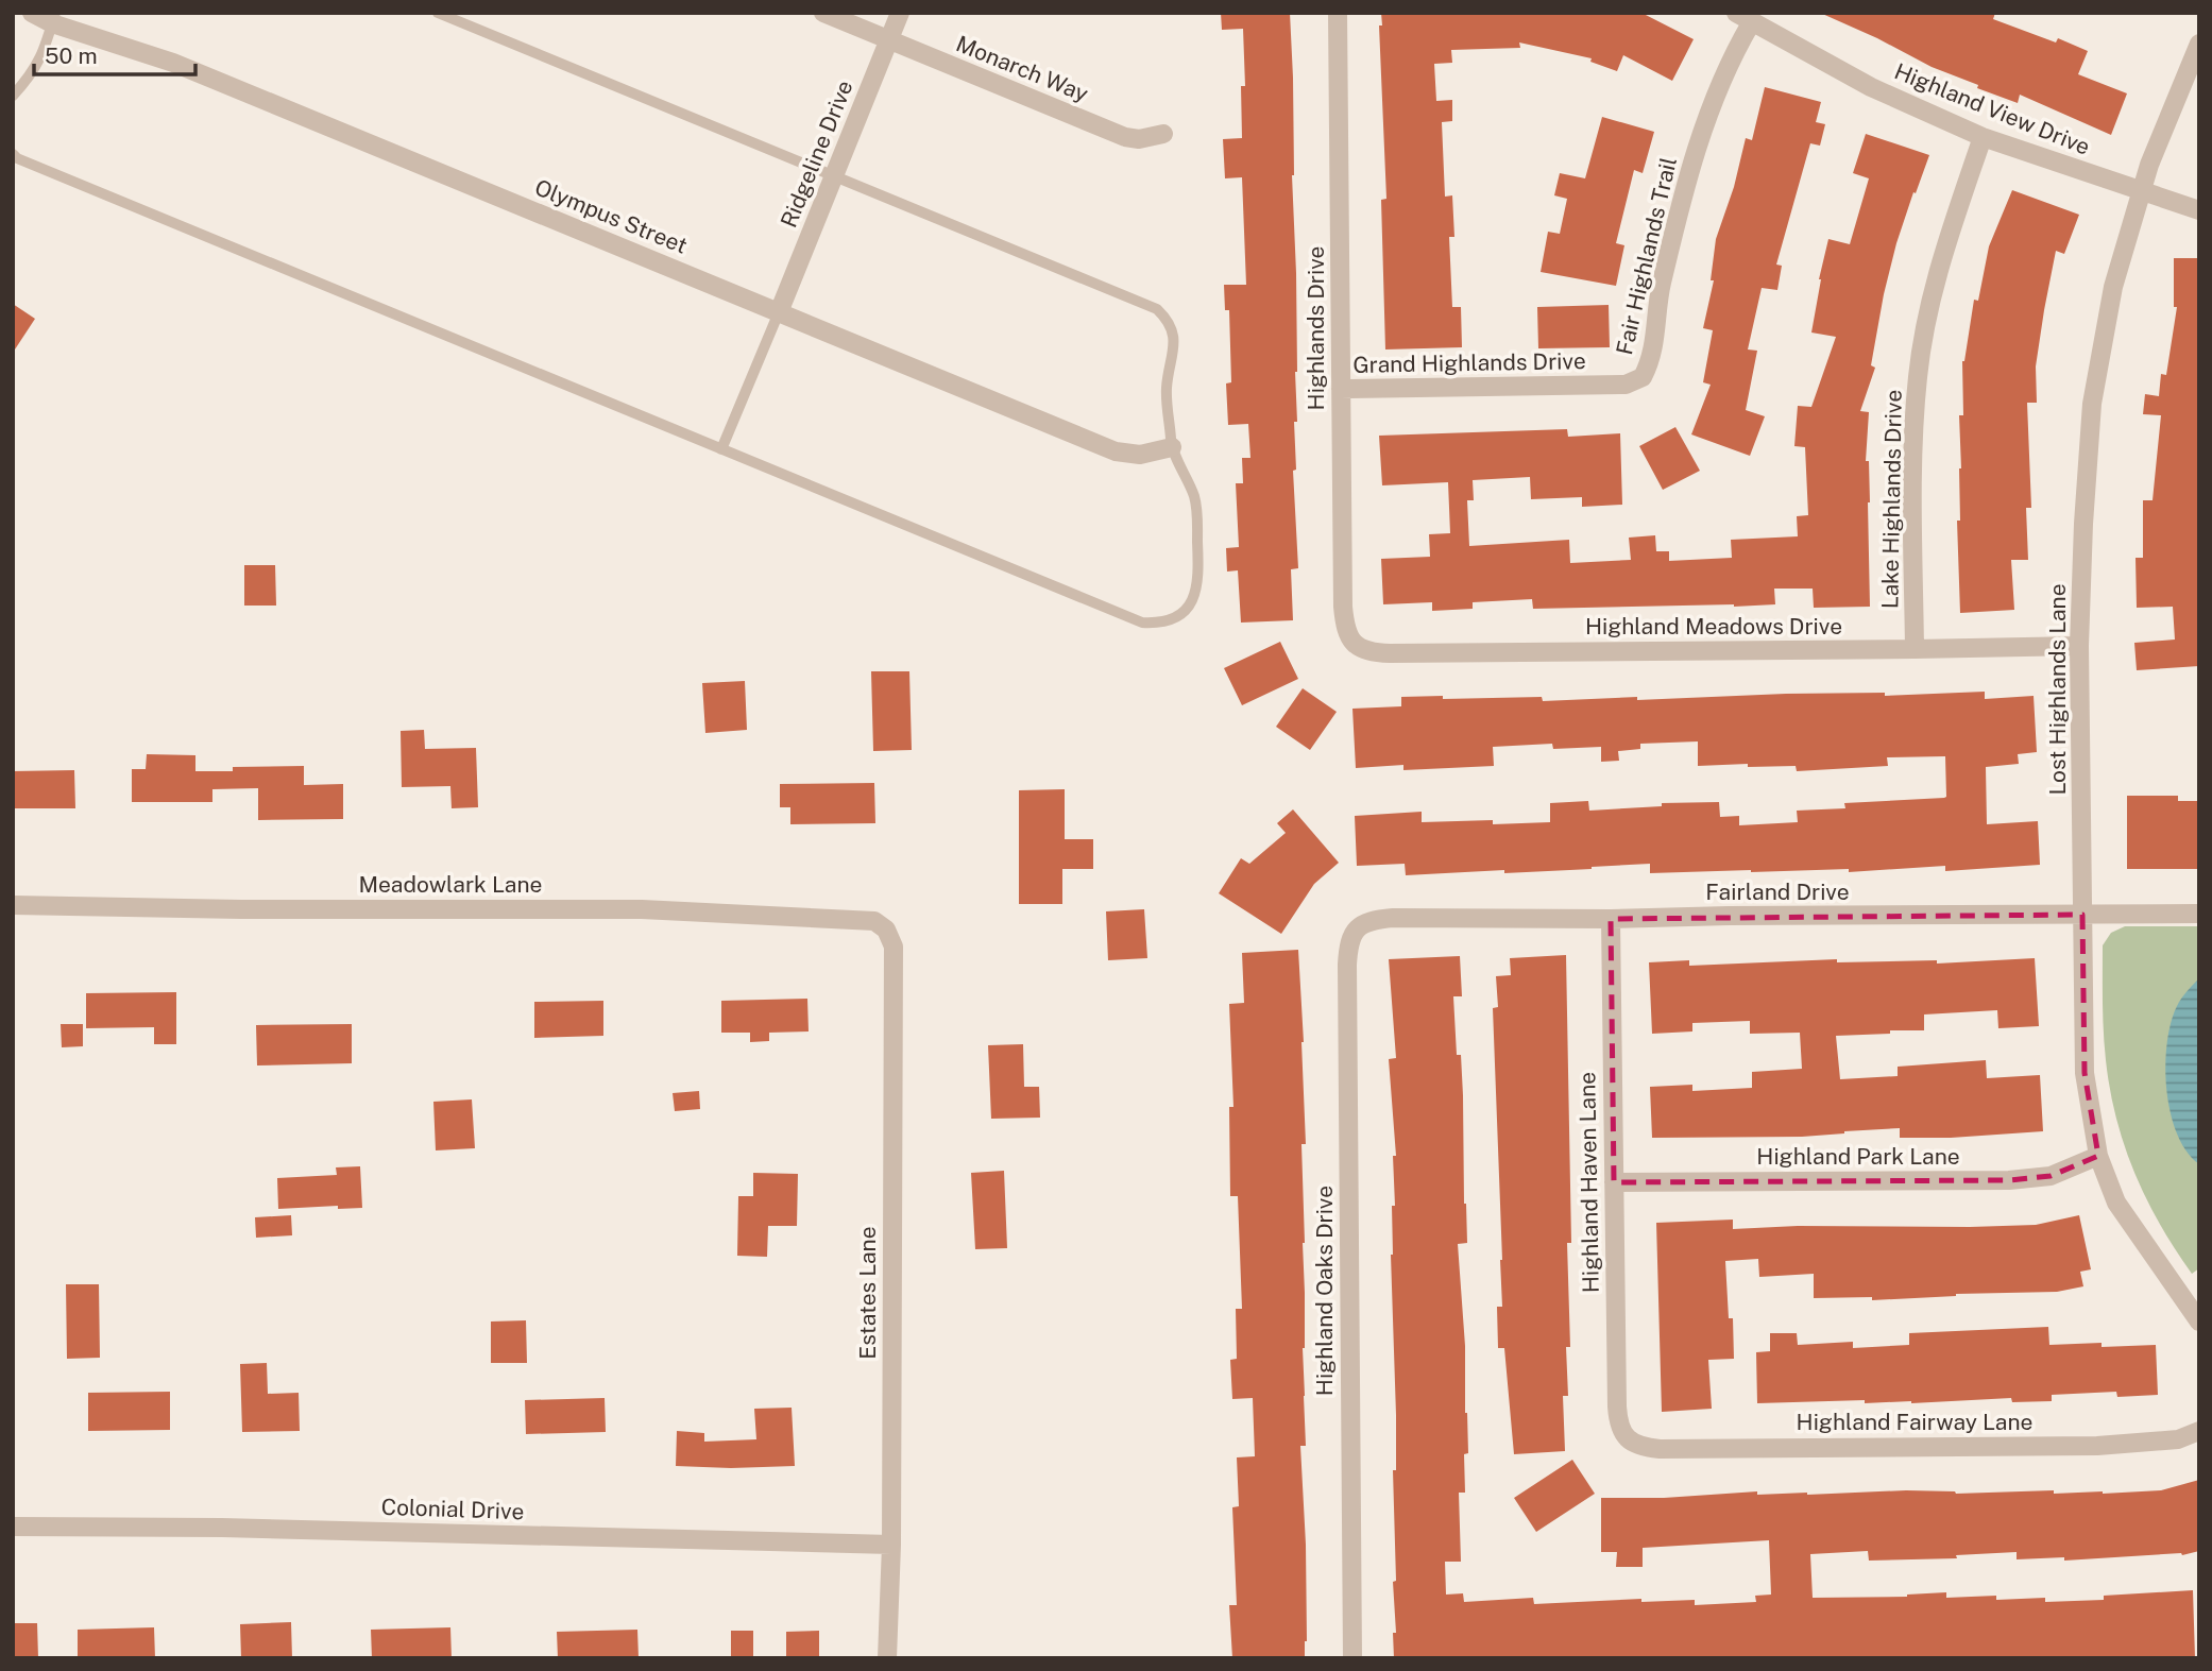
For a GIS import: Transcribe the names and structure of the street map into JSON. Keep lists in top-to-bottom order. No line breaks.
{"streets":{"street":["Monarch Way","Highland View Drive","Ridgeline Drive","Olympus Street","Fair Highlands Trail","Highlands Drive","Grand Highlands Drive","Lake Highlands Drive","Highland Meadows Drive","Lost Highlands Lane","Meadowlark Lane","Fairland Drive","Highland Park Lane","Highland Haven Lane","Highland Oaks Drive","Estates Lane","Highland Fairway Lane","Colonial Drive"]},"crossings":[["Monarch Way","Ridgeline Drive"],["Highland View Drive","Fair Highlands Trail"],["Highland View Drive","Lake Highlands Drive"],["Highland View Drive","Lost Highlands Lane"],["Ridgeline Drive","Olympus Street"],["Fair Highlands Trail","Grand Highlands Drive"],["Highlands Drive","Grand Highlands Drive"],["Highlands Drive","Highland Meadows Drive"],["Lake Highlands Drive","Highland Meadows Drive"],["Highland Meadows Drive","Lost Highlands Lane"],["Lost Highlands Lane","Fairland Drive"],["Lost Highlands Lane","Highland Park Lane"],["Meadowlark Lane","Estates Lane"],["Fairland Drive","Highland Haven Lane"],["Fairland Drive","Highland Oaks Drive"],["Highland Park Lane","Highland Haven Lane"],["Highland Haven Lane","Highland Fairway Lane"],["Estates Lane","Colonial Drive"]],"scale_bar":"50 m"}
